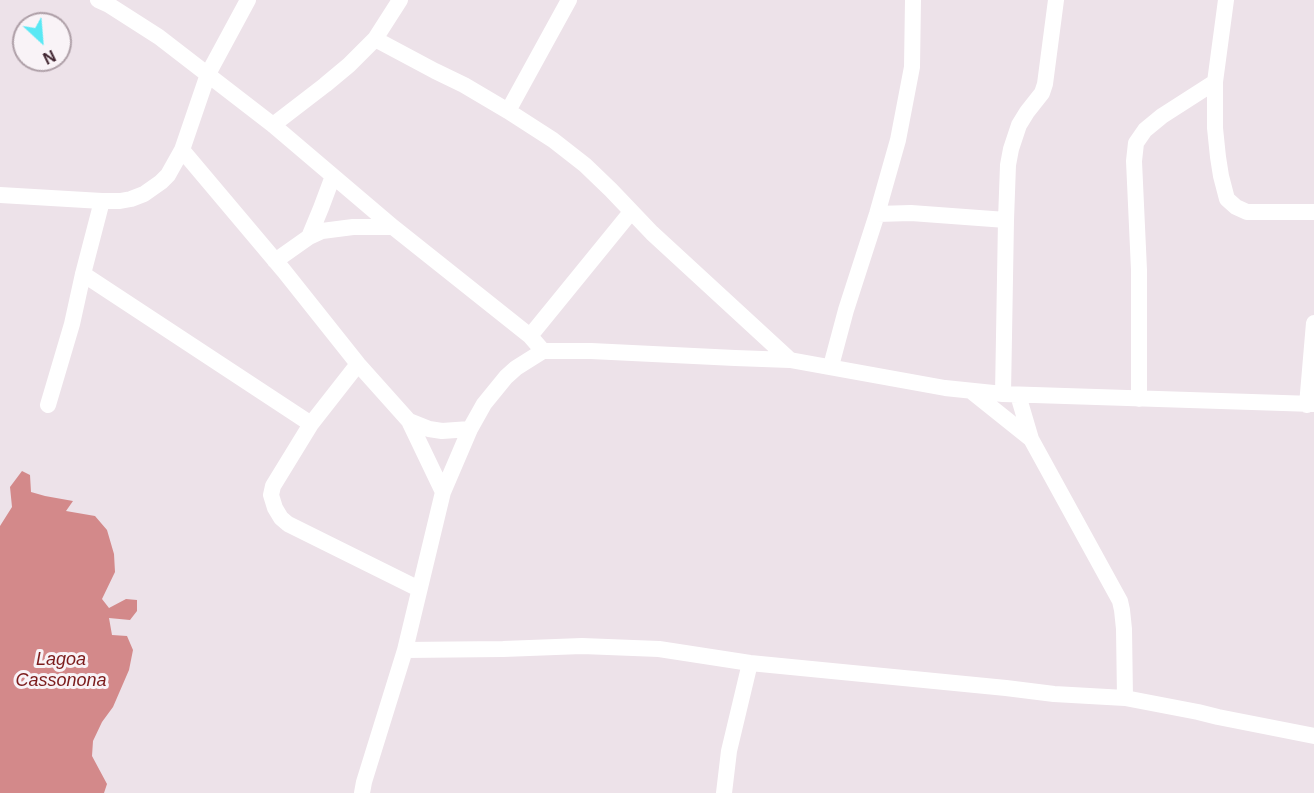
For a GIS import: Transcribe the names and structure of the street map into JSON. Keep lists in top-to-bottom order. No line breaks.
{"water":["Lagoa Cassonona"],"north":"bottom right"}
